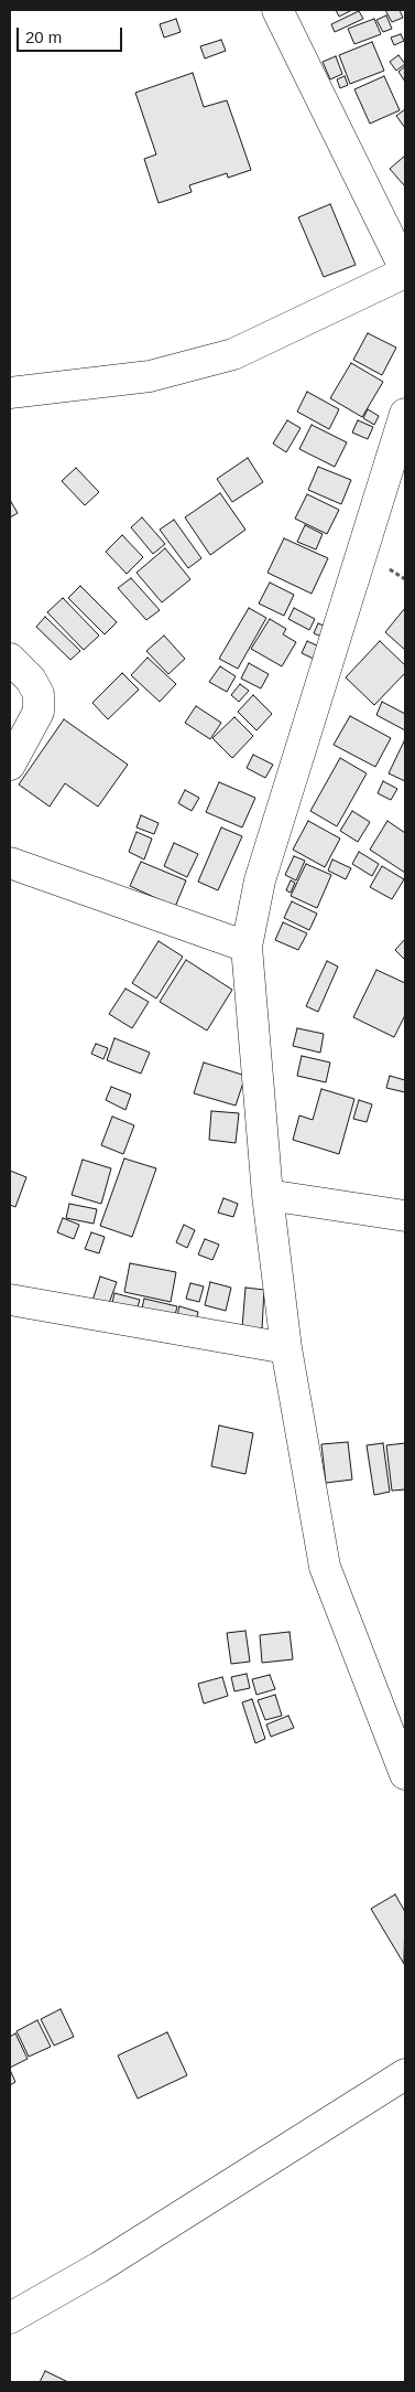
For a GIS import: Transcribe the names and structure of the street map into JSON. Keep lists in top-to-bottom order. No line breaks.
{"scale_bar":"20 m"}
